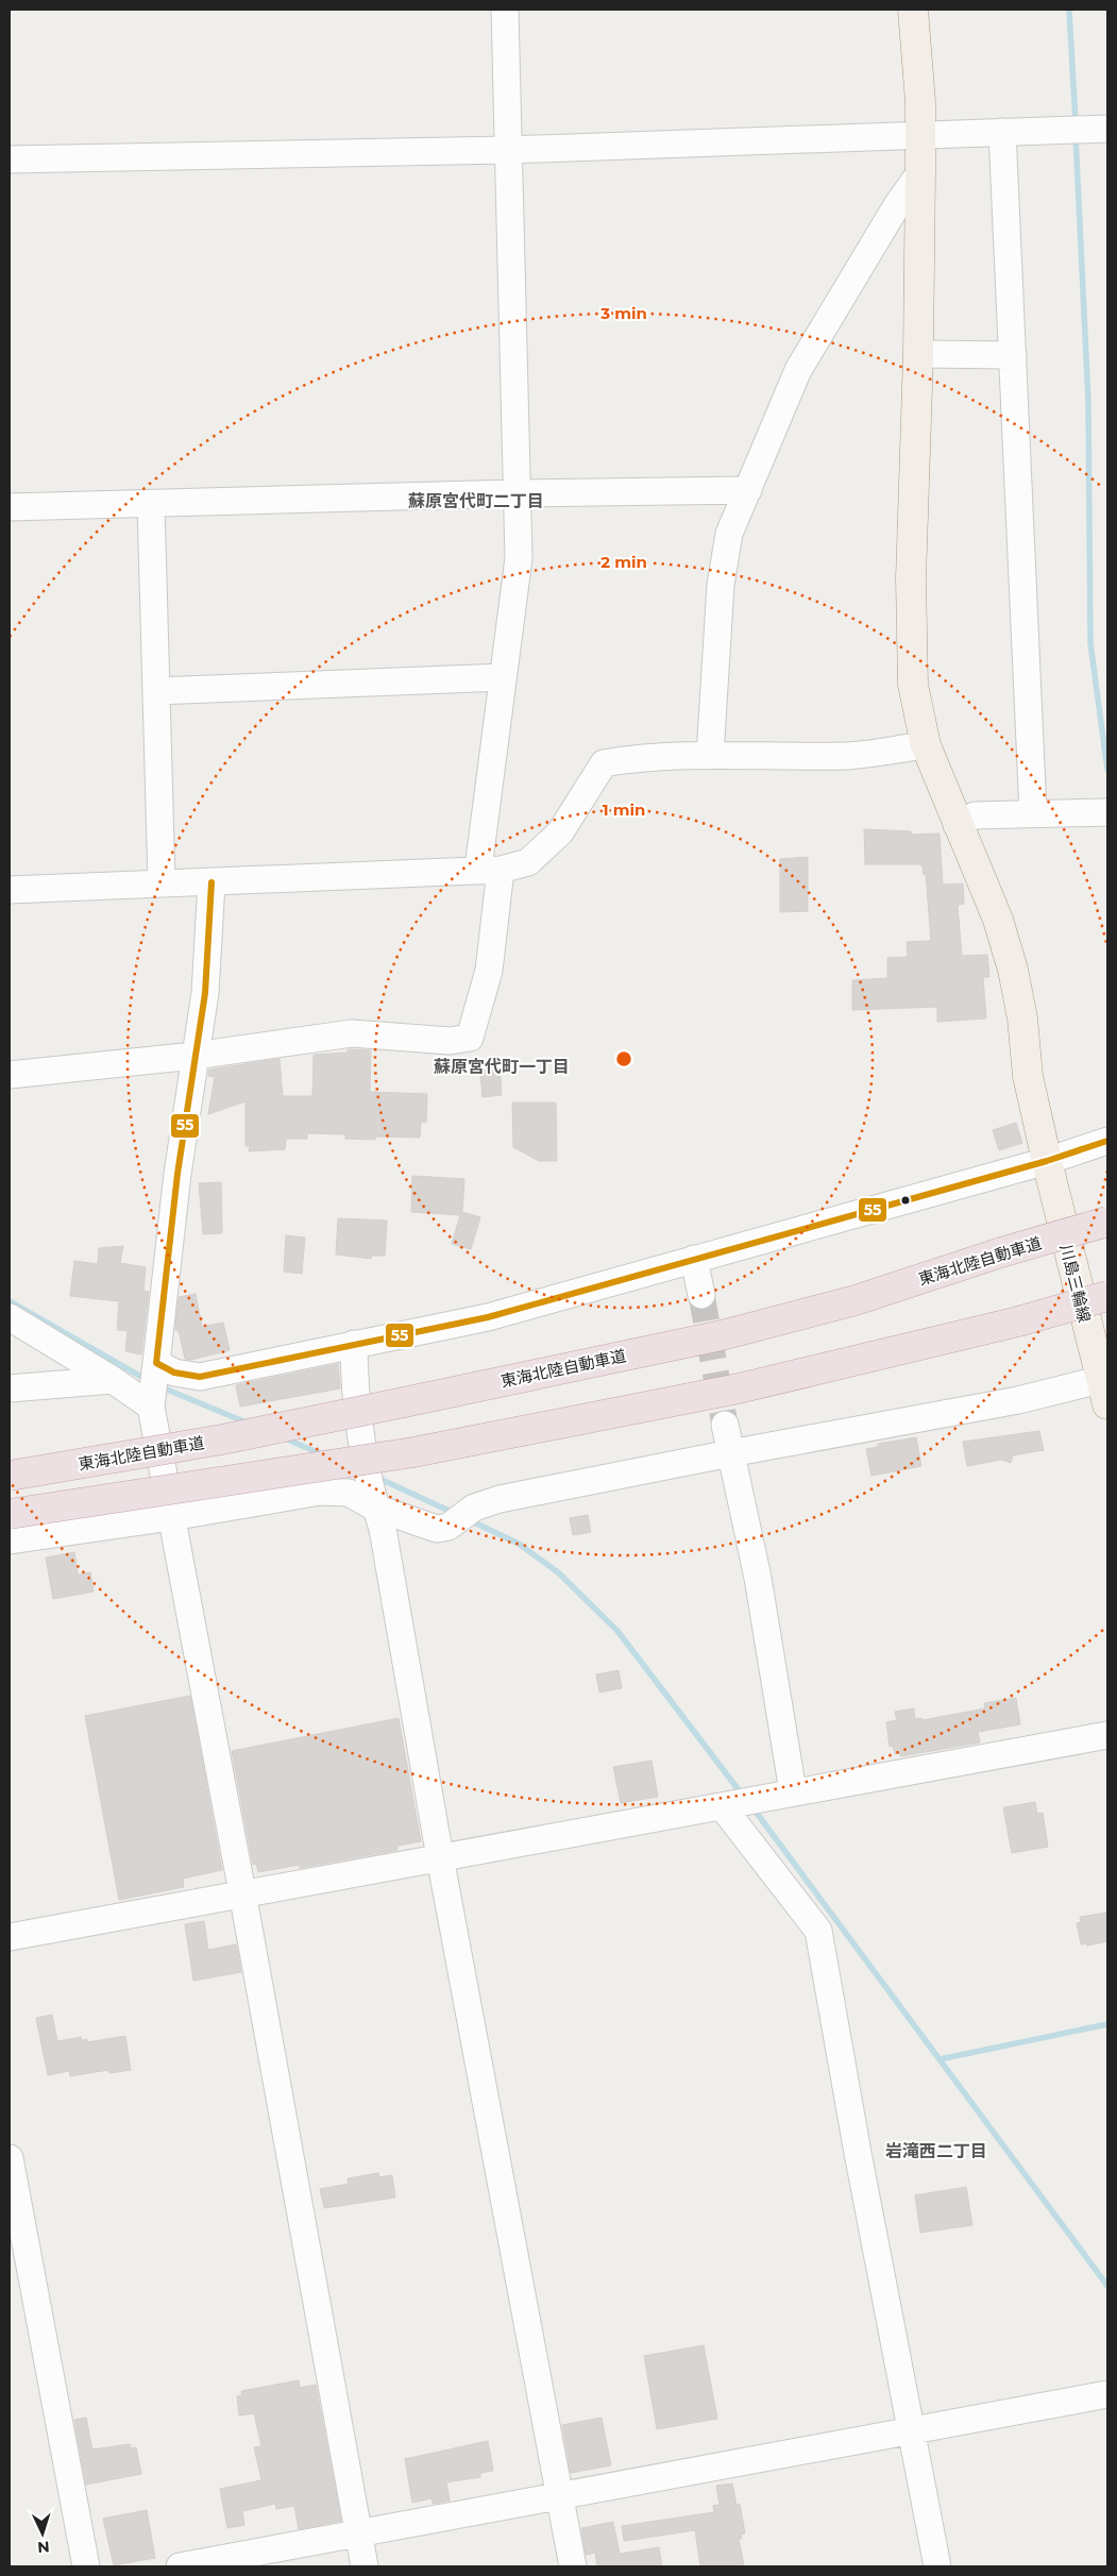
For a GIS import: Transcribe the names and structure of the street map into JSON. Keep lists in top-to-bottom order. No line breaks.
{"streets":{"highway":["東海北陸自動車道"],"main road":["川島三輪線"]},"districts":["蘇原宮代町二丁目","蘇原宮代町一丁目","岩滝西二丁目"],"lines":["transit line 55"],"north":"bottom","rings":["3 min","2 min","1 min"]}
